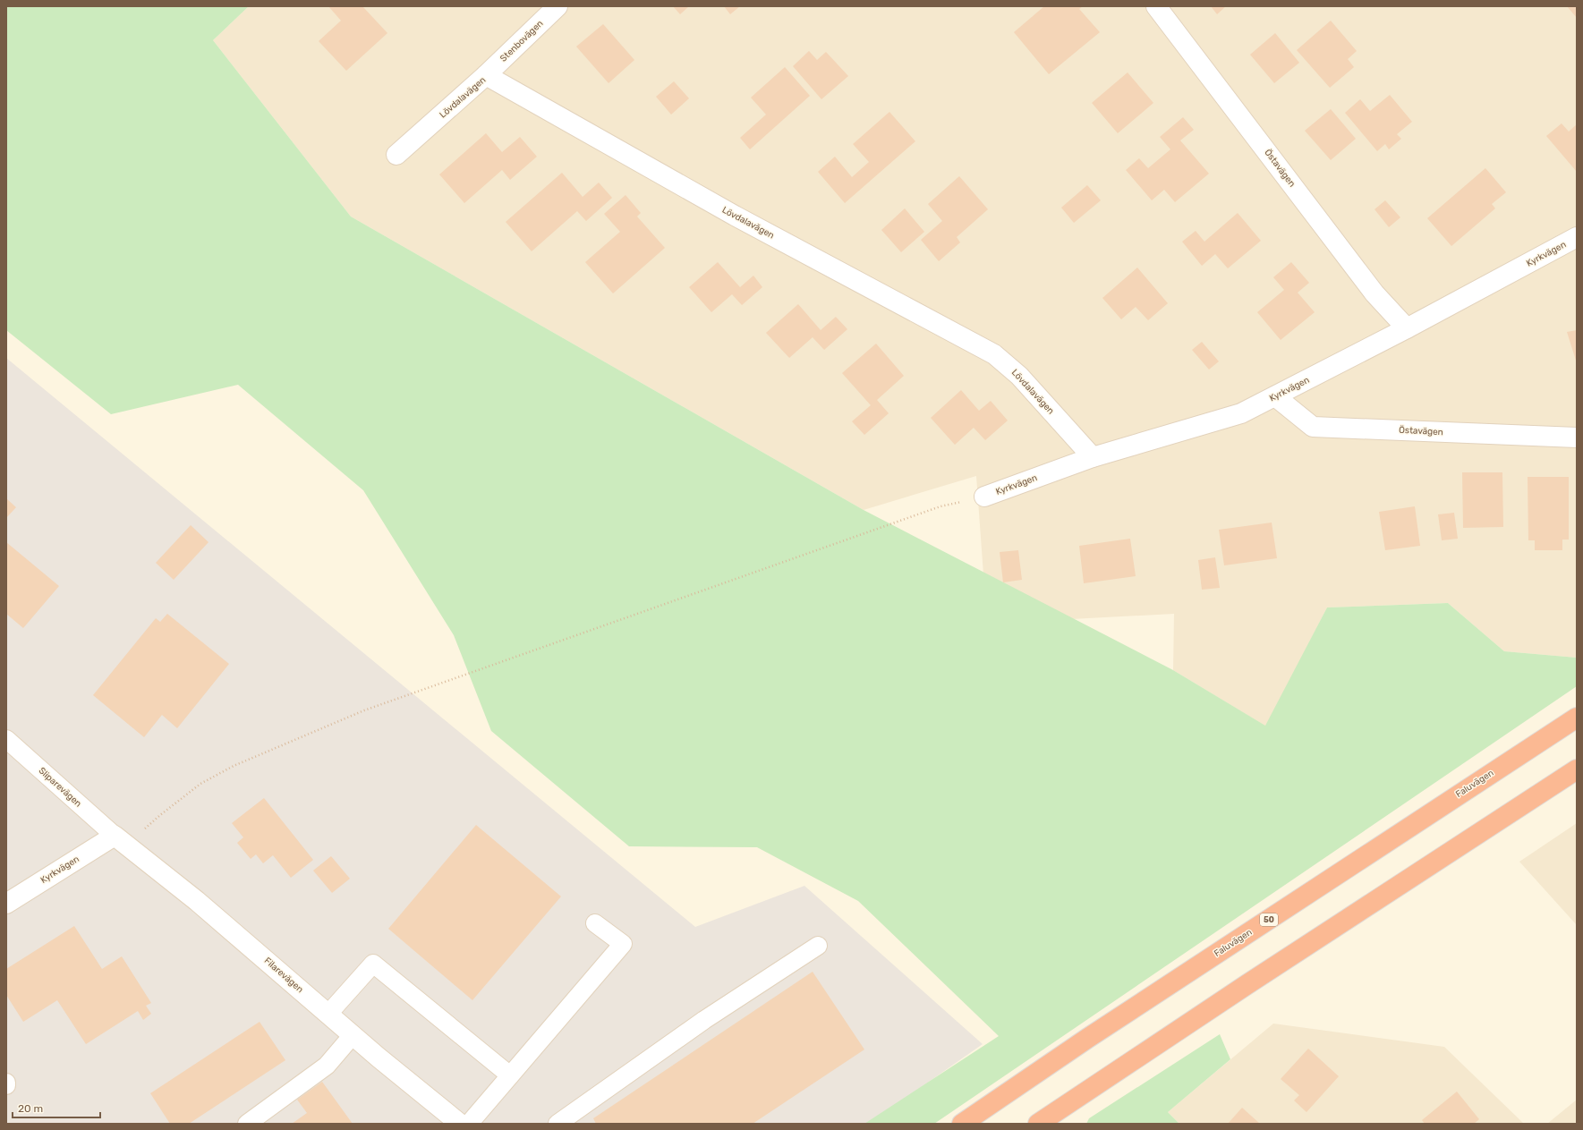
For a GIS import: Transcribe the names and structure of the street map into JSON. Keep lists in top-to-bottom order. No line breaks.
{"streets":{"highway":["Faluvägen","50"],"street":["Stenbovägen","Lövdalavägen","Östavägen","Kyrkvägen","Filarevägen"],"lane":["Sliparevägen"]},"crossings":[["Stenbovägen","Lövdalavägen"],["Lövdalavägen","Kyrkvägen"],["Östavägen","Kyrkvägen"],["Kyrkvägen","Sliparevägen"],["Kyrkvägen","Filarevägen"],["Sliparevägen","Filarevägen"]],"scale_bar":"20 m"}
